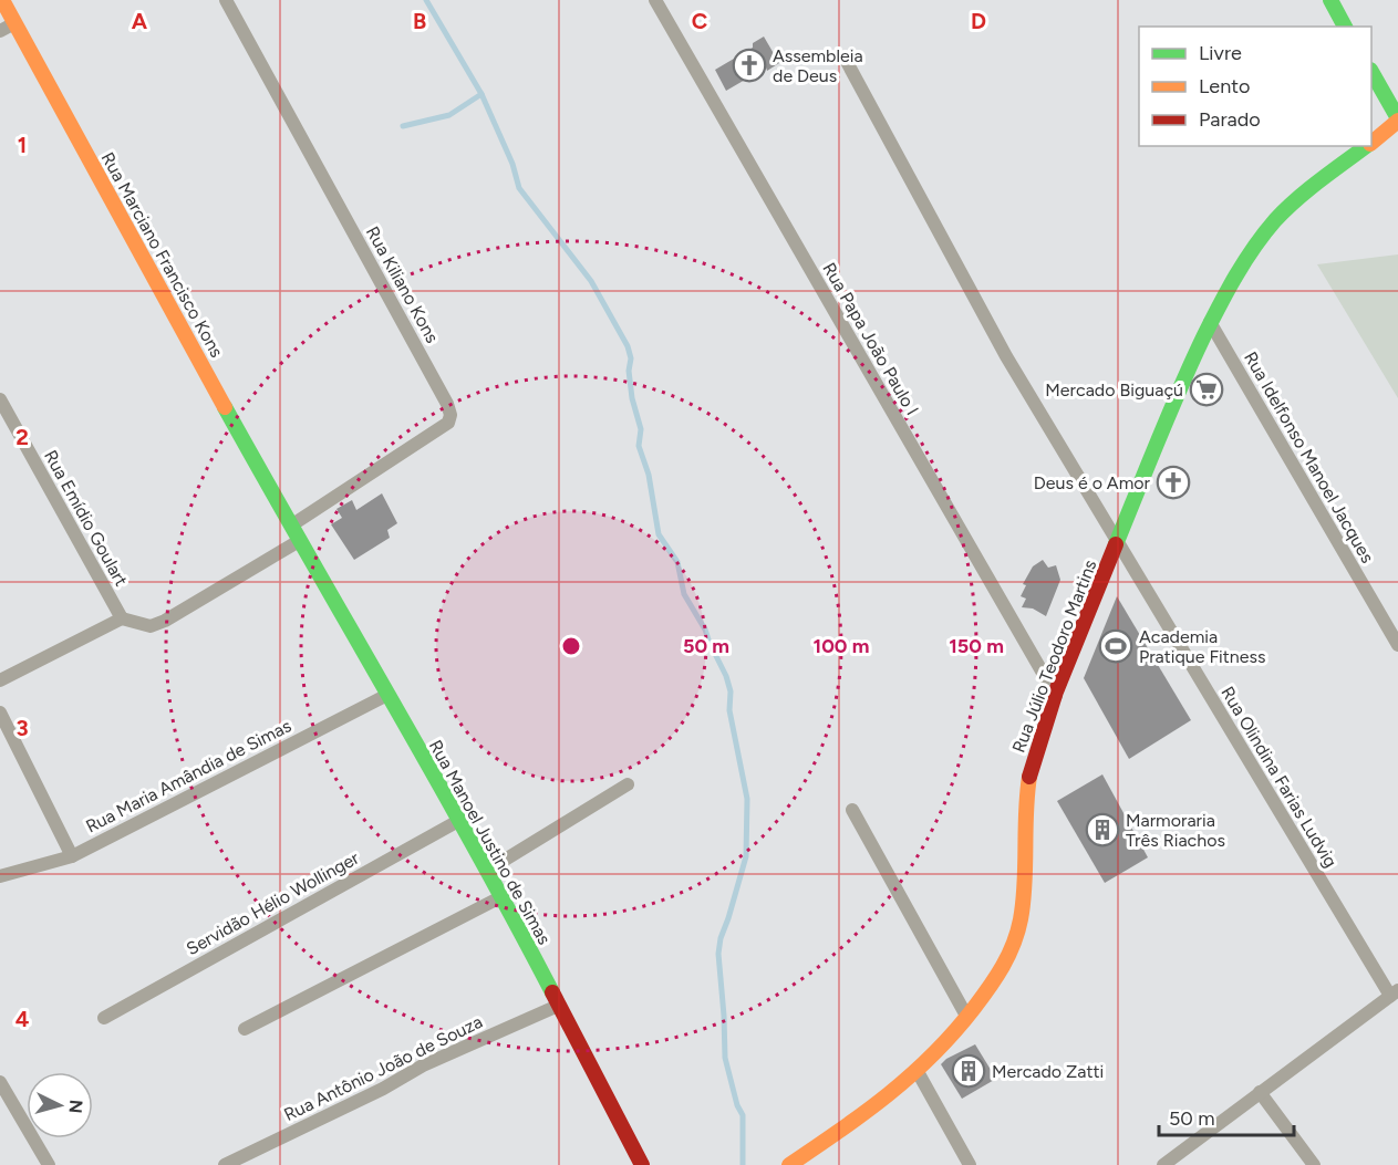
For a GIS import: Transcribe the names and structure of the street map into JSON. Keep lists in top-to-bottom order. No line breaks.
{"streets":{"street":["Rua Marciano Francisco Kons","Rua Kiliano Kons","Rua Papa João Paulo I","Rua Idelfonso Manoel Jacques","Rua Emídio Goulart","Rua Júlio Teodoro Martins","Rua Maria Amândia de Simas","Rua Olindina Farias Ludvig","Rua Manoel Justino de Simas","Servidão Hélio Wollinger","Rua Antônio João de Souza"]},"crossings":[["Rua Marciano Francisco Kons","Rua Kiliano Kons"],["Rua Marciano Francisco Kons","Rua Manoel Justino de Simas"],["Rua Papa João Paulo I","Rua Júlio Teodoro Martins"],["Rua Idelfonso Manoel Jacques","Rua Júlio Teodoro Martins"],["Rua Júlio Teodoro Martins","Rua Olindina Farias Ludvig"],["Rua Maria Amândia de Simas","Rua Manoel Justino de Simas"],["Rua Manoel Justino de Simas","Servidão Hélio Wollinger"],["Rua Manoel Justino de Simas","Rua Antônio João de Souza"]],"places":{"church":["Assembleia de Deus","Deus é o Amor"],"supermarket":["Mercado Biguaçú"],"sports":["Academia Pratique Fitness"],"building":["Marmoraria Três Riachos","Mercado Zatti"]},"legend":["Livre","Lento","Parado"],"scale_bar":"50 m","north":"right","grid":{"columns":["A","B","C","D"],"rows":["1","2","3","4"]},"rings":["50 m","100 m","150 m"]}
